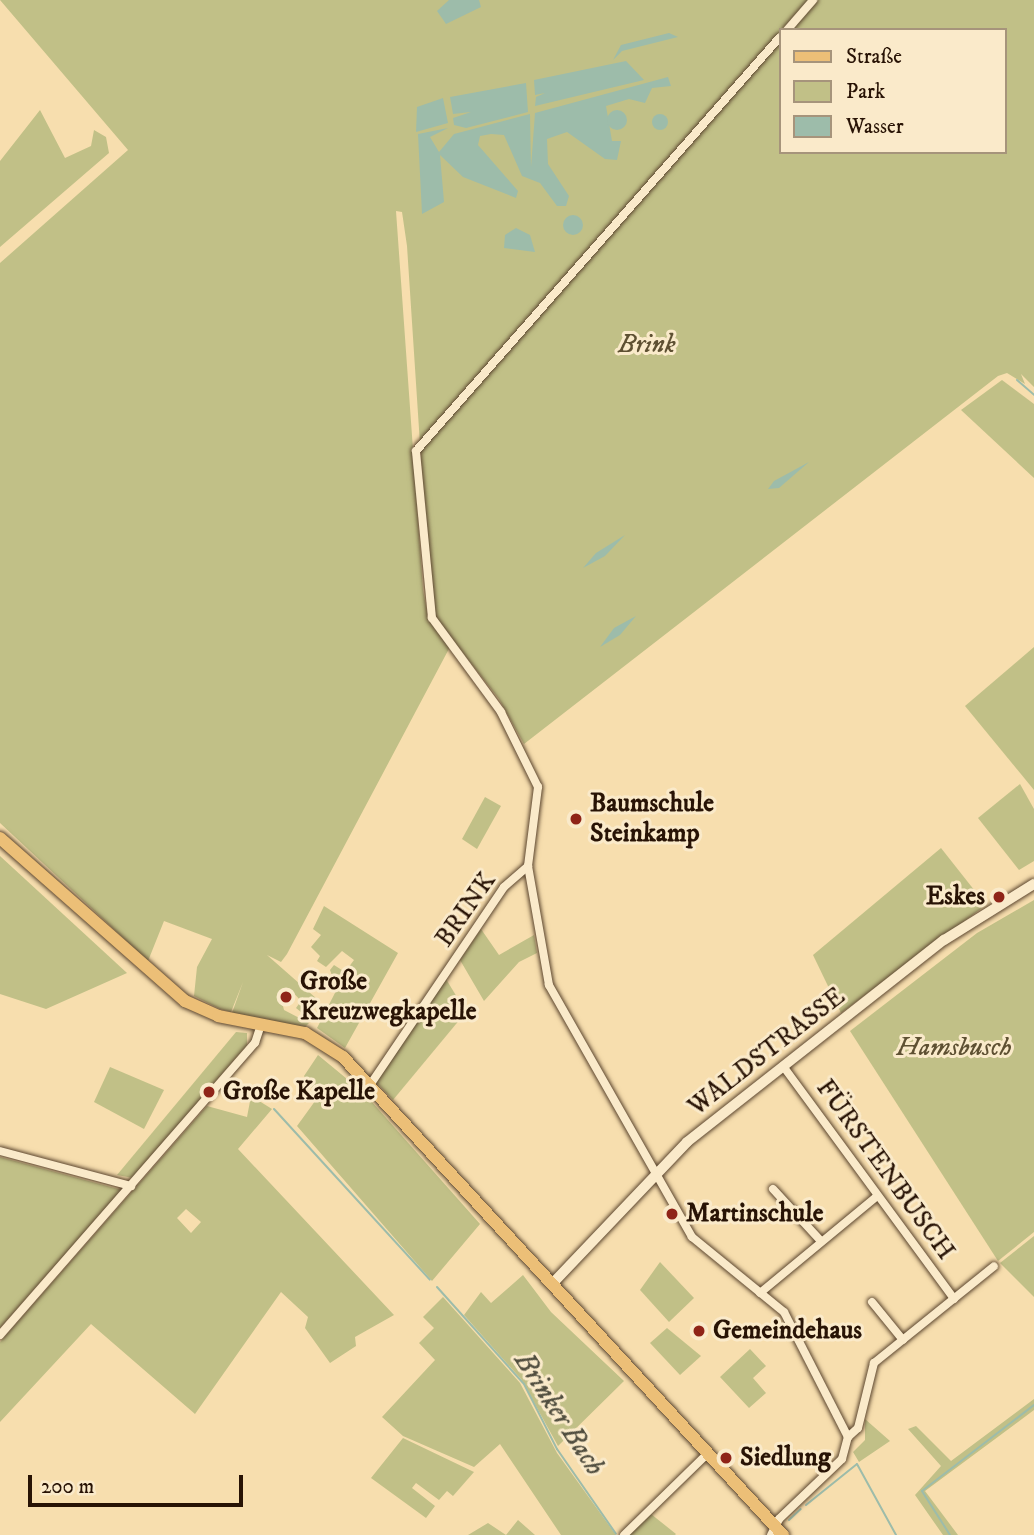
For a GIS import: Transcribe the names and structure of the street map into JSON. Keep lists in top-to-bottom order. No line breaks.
{"streets":{"street":["BRINK","WALDSTRASSE","FÜRSTENBUSCH"]},"crossings":[["WALDSTRASSE","FÜRSTENBUSCH"]],"water":["Brinker Bach"],"parks":["Brink","Hamsbusch"],"places":["Baumschule Steinkamp","Eskes","Große Kreuzwegkapelle","Große Kapelle","Martinschule","Gemeindehaus","Siedlung"],"legend":["Straße","Park","Wasser"],"scale_bar":"200 m"}
